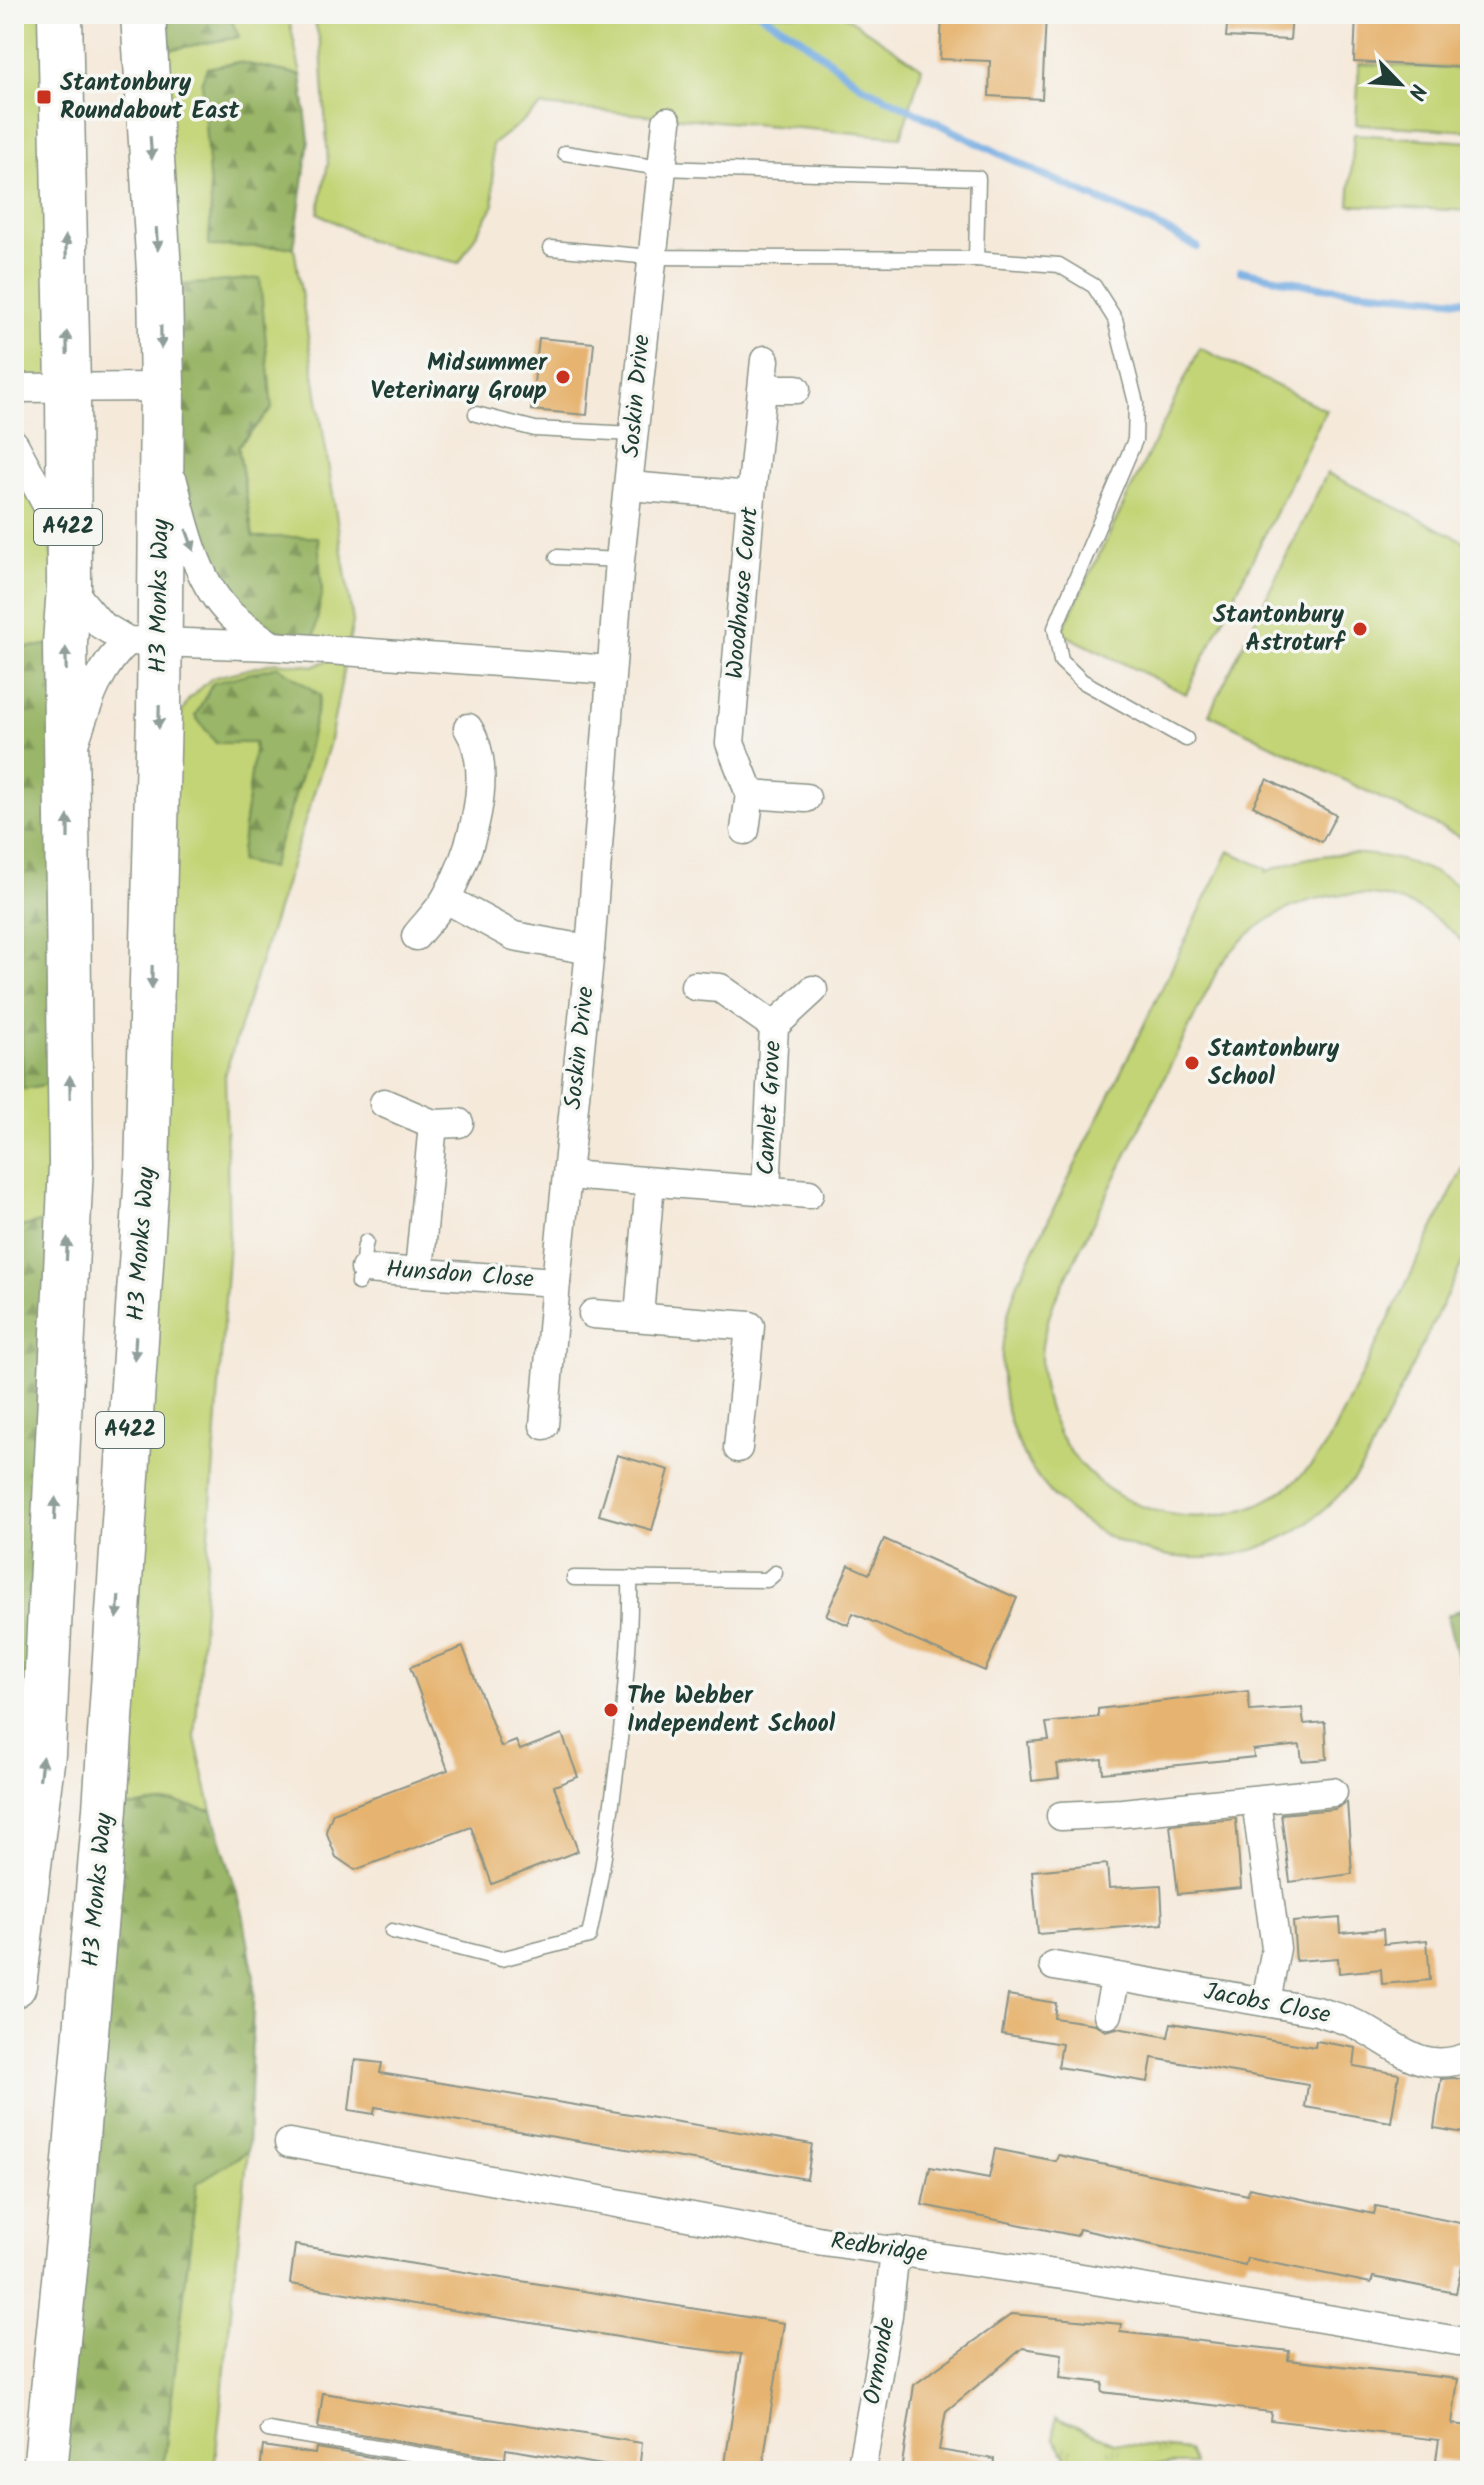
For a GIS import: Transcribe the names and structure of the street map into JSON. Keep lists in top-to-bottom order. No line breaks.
{"streets":{"main road":["A422","H3 Monks Way"],"street":["Soskin Drive","Woodhouse Court","Camlet Grove","Hunsdon Close","Jacobs Close","Redbridge","Ormonde"]},"crossings":[["Soskin Drive","Camlet Grove"],["Soskin Drive","Hunsdon Close"],["Redbridge","Ormonde"]],"places":{"transit":["Stantonbury Roundabout East"],"other":["Midsummer Veterinary Group","Stantonbury Astroturf","Stantonbury School","The Webber Independent School"]},"north":"bottom right"}
